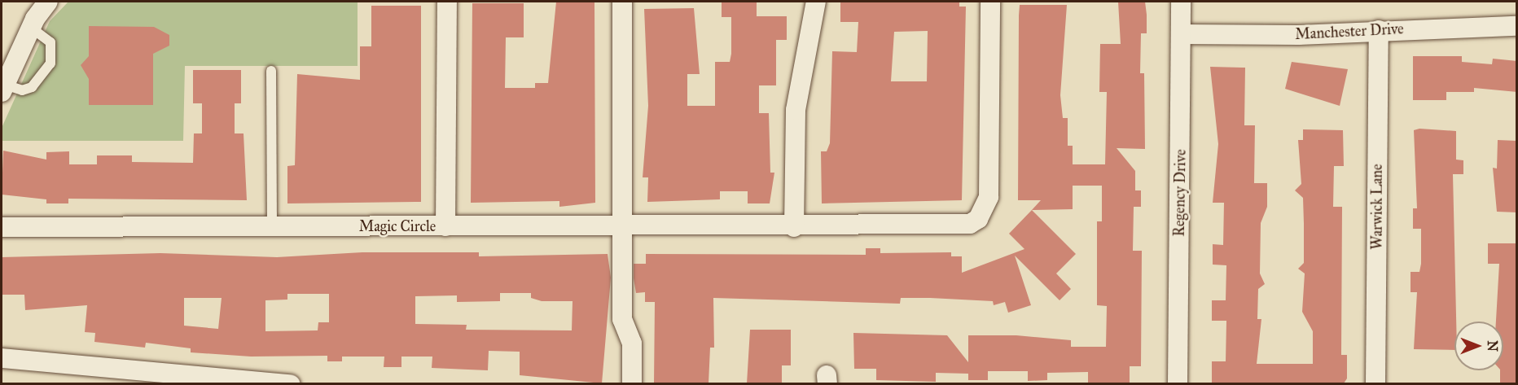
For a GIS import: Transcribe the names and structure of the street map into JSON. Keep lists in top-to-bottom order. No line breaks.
{"streets":{"street":["Manchester Drive","Regency Drive","Warwick Lane","Magic Circle"]},"crossings":[["Manchester Drive","Regency Drive"],["Manchester Drive","Warwick Lane"]],"north":"right"}
